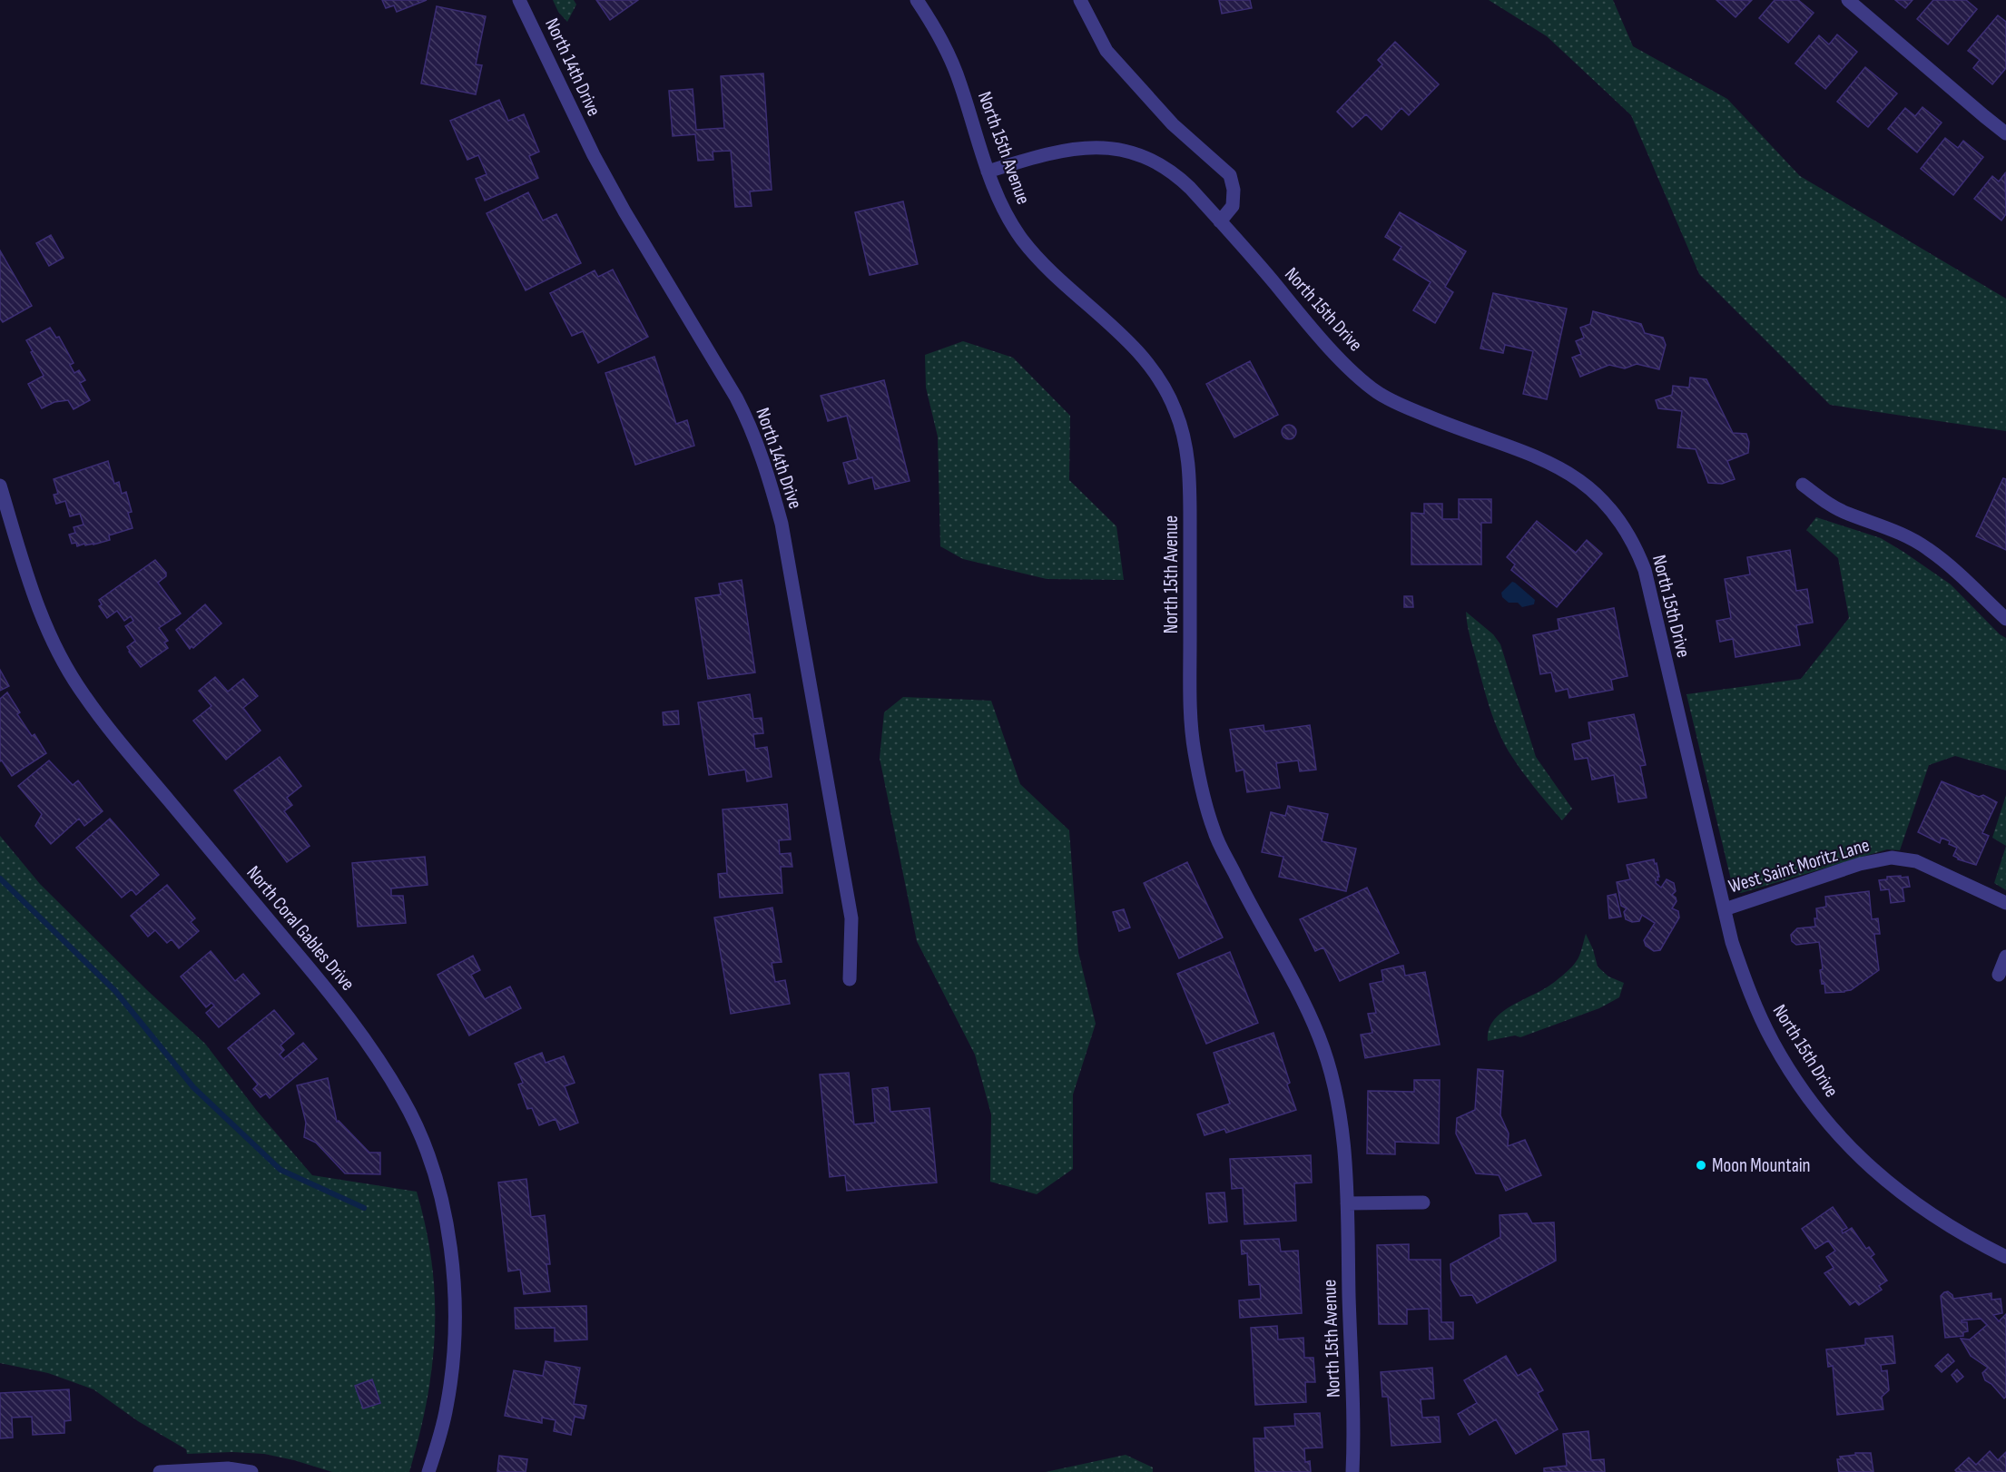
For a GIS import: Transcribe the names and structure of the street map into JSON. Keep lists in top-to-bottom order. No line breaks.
{"streets":{"street":["North 14th Drive","North 15th Avenue","North 15th Drive","West Saint Moritz Lane","North Coral Gables Drive"]},"crossings":[["North 15th Avenue","North 15th Drive"],["North 15th Drive","West Saint Moritz Lane"]],"places":["Moon Mountain"]}
